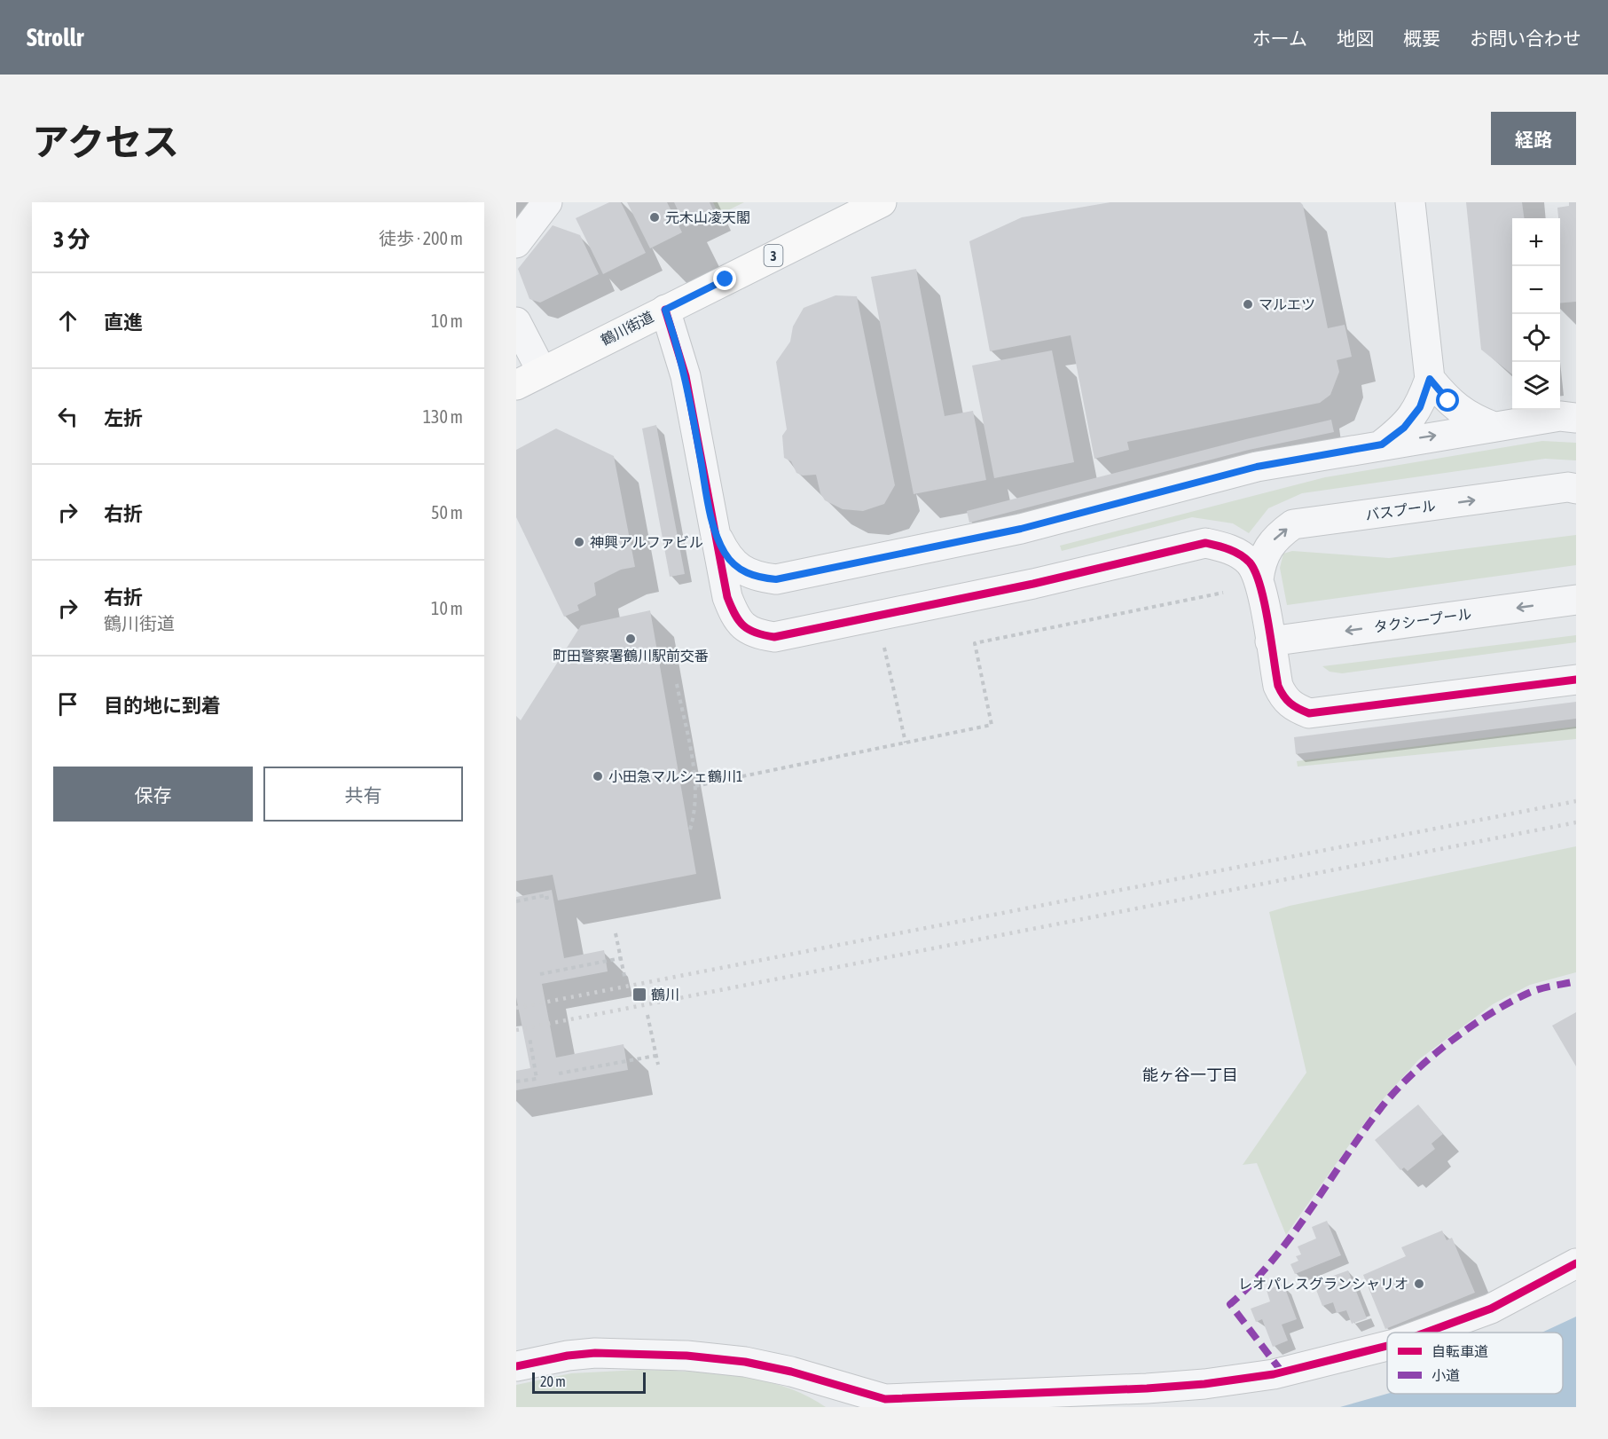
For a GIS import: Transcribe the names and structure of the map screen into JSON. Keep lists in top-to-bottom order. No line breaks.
{"streets":{"main road":["3","鶴川街道"],"street":["バスプール","タクシープール"]},"districts":["能ヶ谷一丁目"],"places":{"other":["元木山凌天閣","マルエツ","神興アルファビル","町田警察署鶴川駅前交番","小田急マルシェ鶴川1","レオパレスグランシャリオ"],"transit":["鶴川"]},"legend":["自転車道","小道"],"scale_bar":"20 m","page":{"header":"Strollr","nav":["ホーム","地図","概要","お問い合わせ"],"title":"アクセス","buttons":["経路",["保存","共有"]],"heading":["3 分","徒歩 · 200 m"],"map_buttons":["+","−"],"list":[["直進","10 m"],["左折","130 m"],["右折","50 m"],["右折","鶴川街道","10 m"],"目的地に到着"],"scale":"20 m"}}
